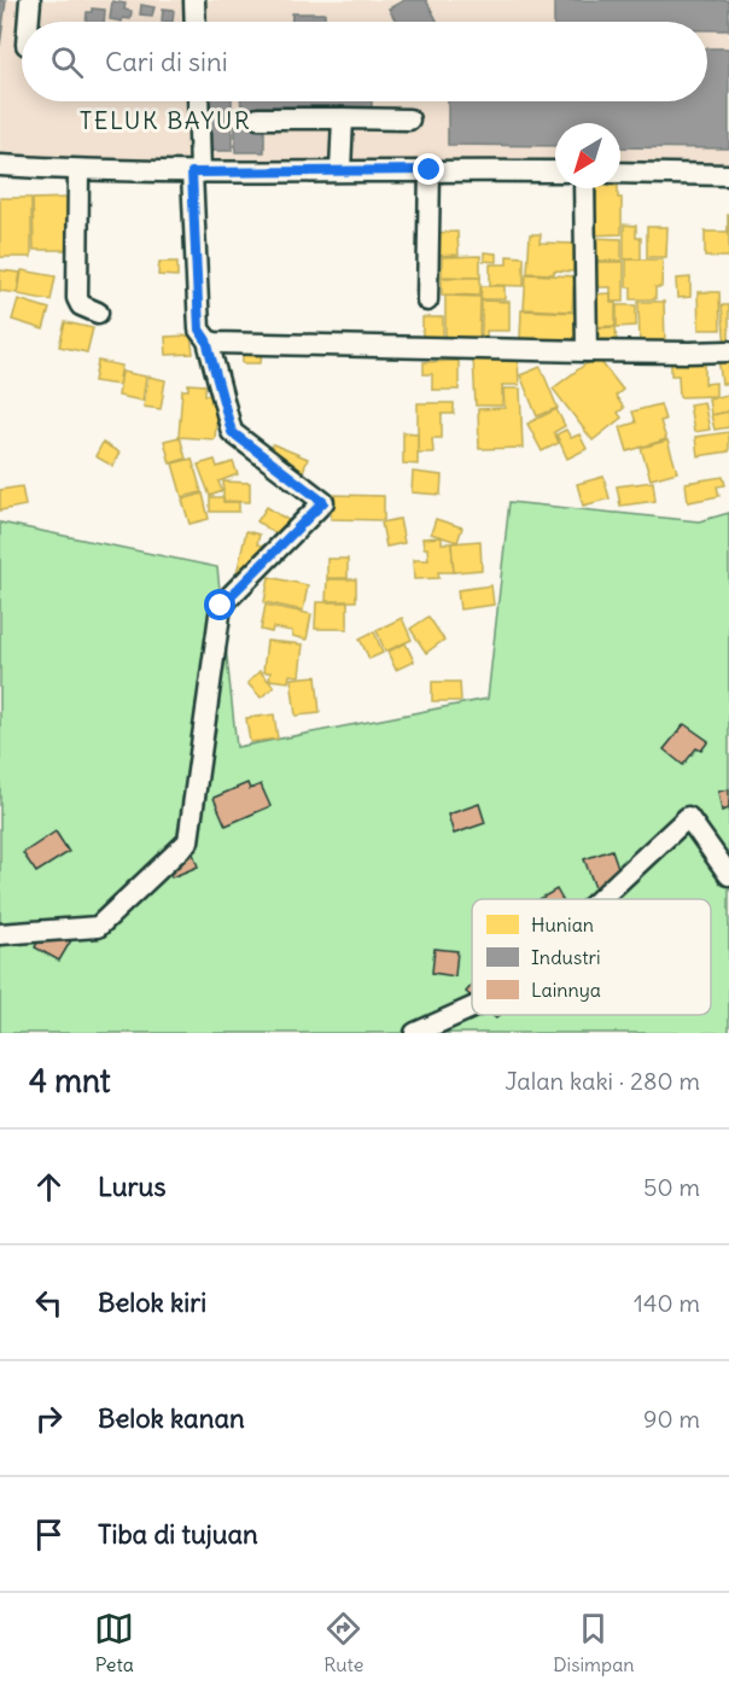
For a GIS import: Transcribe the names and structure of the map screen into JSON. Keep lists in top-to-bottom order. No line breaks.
{"districts":["TELUK BAYUR"],"legend":["Hunian","Industri","Lainnya"],"north":"bottom left","page":{"search":"Cari di sini","heading":["4 mnt","Jalan kaki · 280 m"],"list":[["Lurus","50 m"],["Belok kiri","140 m"],["Belok kanan","90 m"],"Tiba di tujuan"],"nav":["Peta","Rute","Disimpan"]}}
